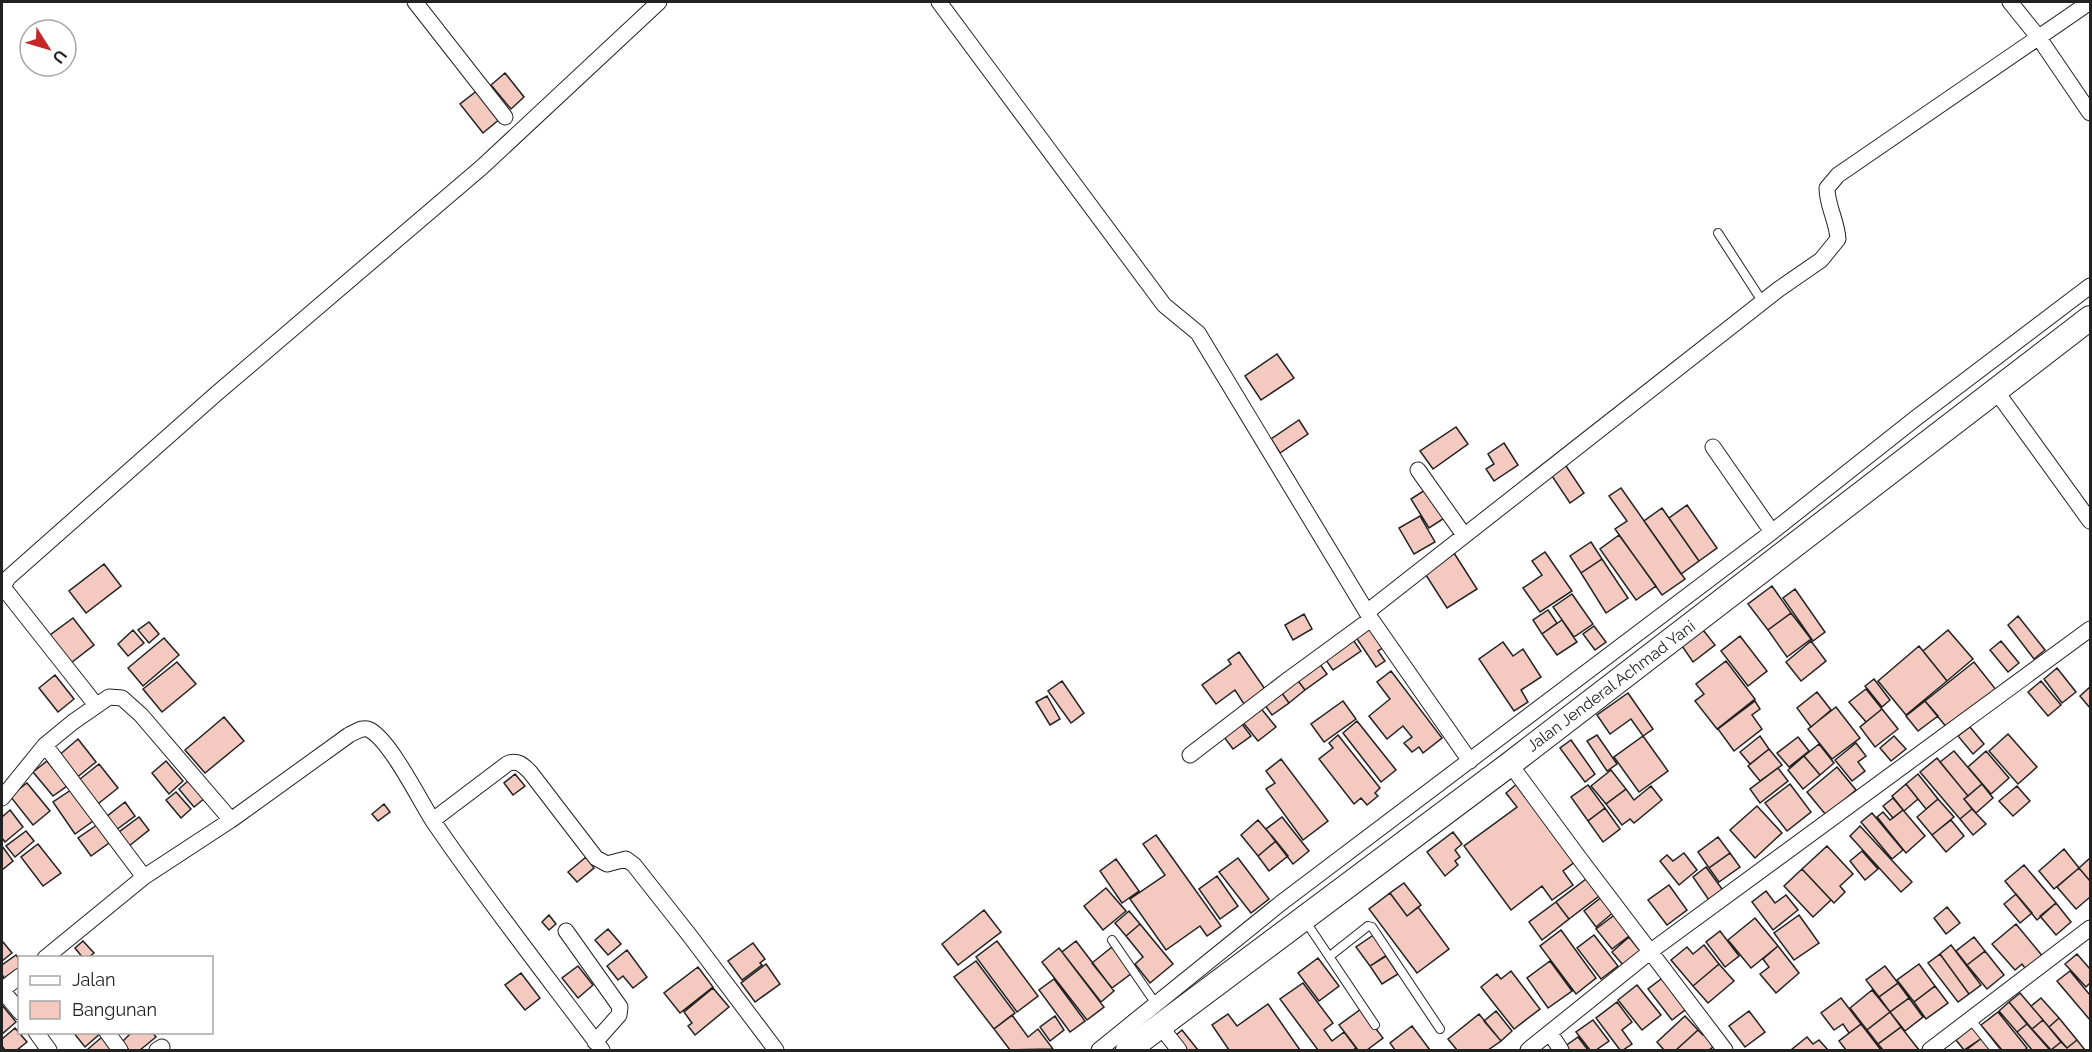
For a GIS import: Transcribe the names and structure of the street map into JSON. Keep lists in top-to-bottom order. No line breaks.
{"streets":{"main road":["Jalan Jenderal Achmad Yani"]},"legend":["Jalan","Bangunan"],"north":"bottom right"}
